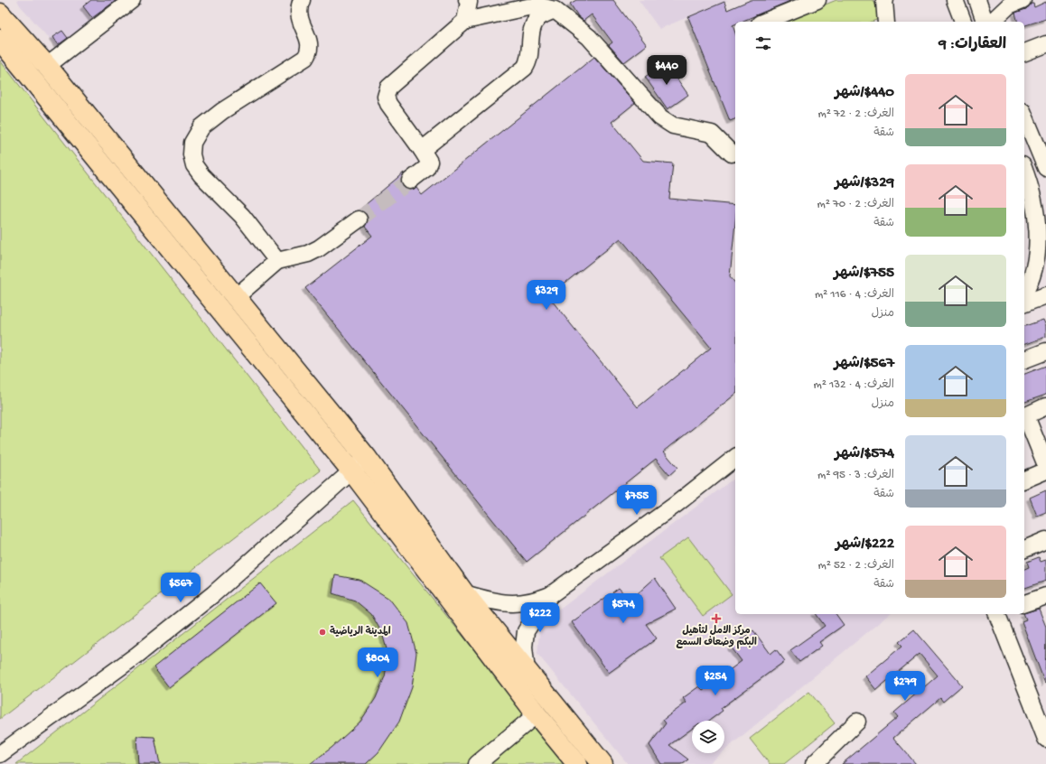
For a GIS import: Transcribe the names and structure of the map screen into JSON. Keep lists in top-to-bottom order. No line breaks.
{"places":{"health":["مركز الامل لتأهيل البكم وضعاف السمع"],"other":["المدينة الرياضية"]},"page":{"heading":"العقارات: 9","price":["$440","$329","$755","$567","$574","$222","$804","$254","$279"],"list":[{"name":"$440/شهر","note":"الغرف: 2 · 72 m² · شقة"},{"name":"$329/شهر","note":"الغرف: 2 · 70 m² · شقة"},{"name":"$755/شهر","note":"الغرف: 4 · 116 m² · منزل"},{"name":"$567/شهر","note":"الغرف: 4 · 132 m² · منزل"},{"name":"$574/شهر","note":"الغرف: 3 · 95 m² · شقة"},{"name":"$222/شهر","note":"الغرف: 2 · 52 m² · شقة"}]}}
